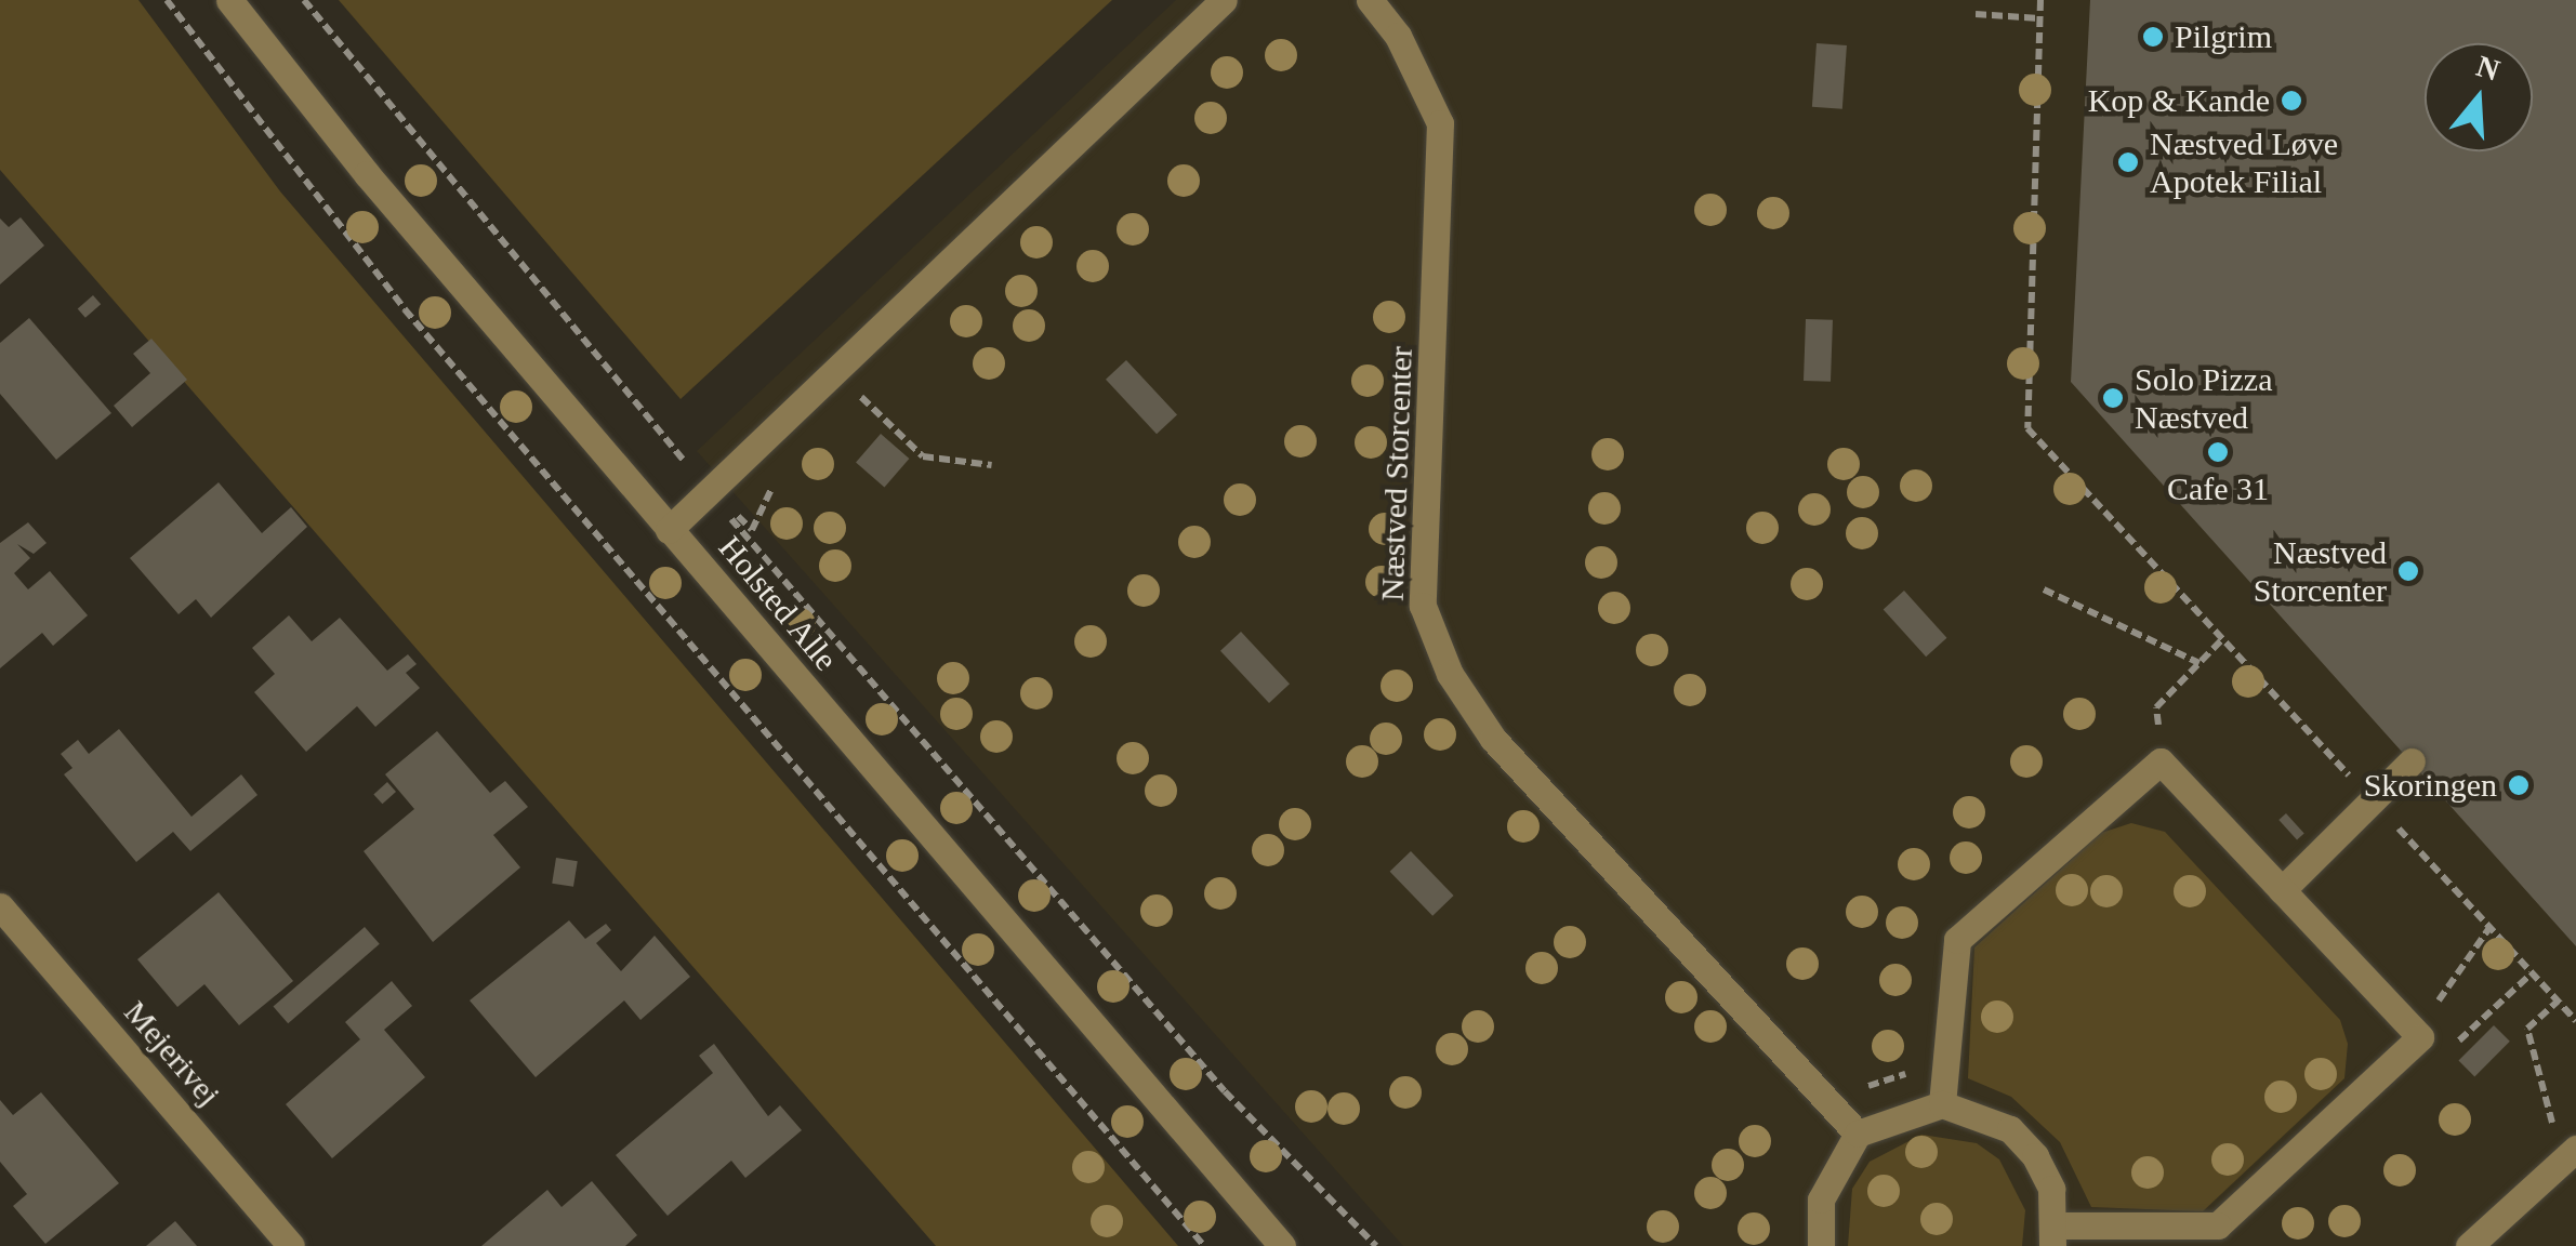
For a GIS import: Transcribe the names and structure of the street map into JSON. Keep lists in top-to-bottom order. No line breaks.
{"streets":{"street":["Næstved Storcenter","Holsted Alle","Mejerivej"]},"places":["Pilgrim","Kop & Kande","Næstved Løve Apotek Filial","Solo Pizza Næstved","Cafe 31","Næstved Storcenter","Skoringen"],"north":"top"}
